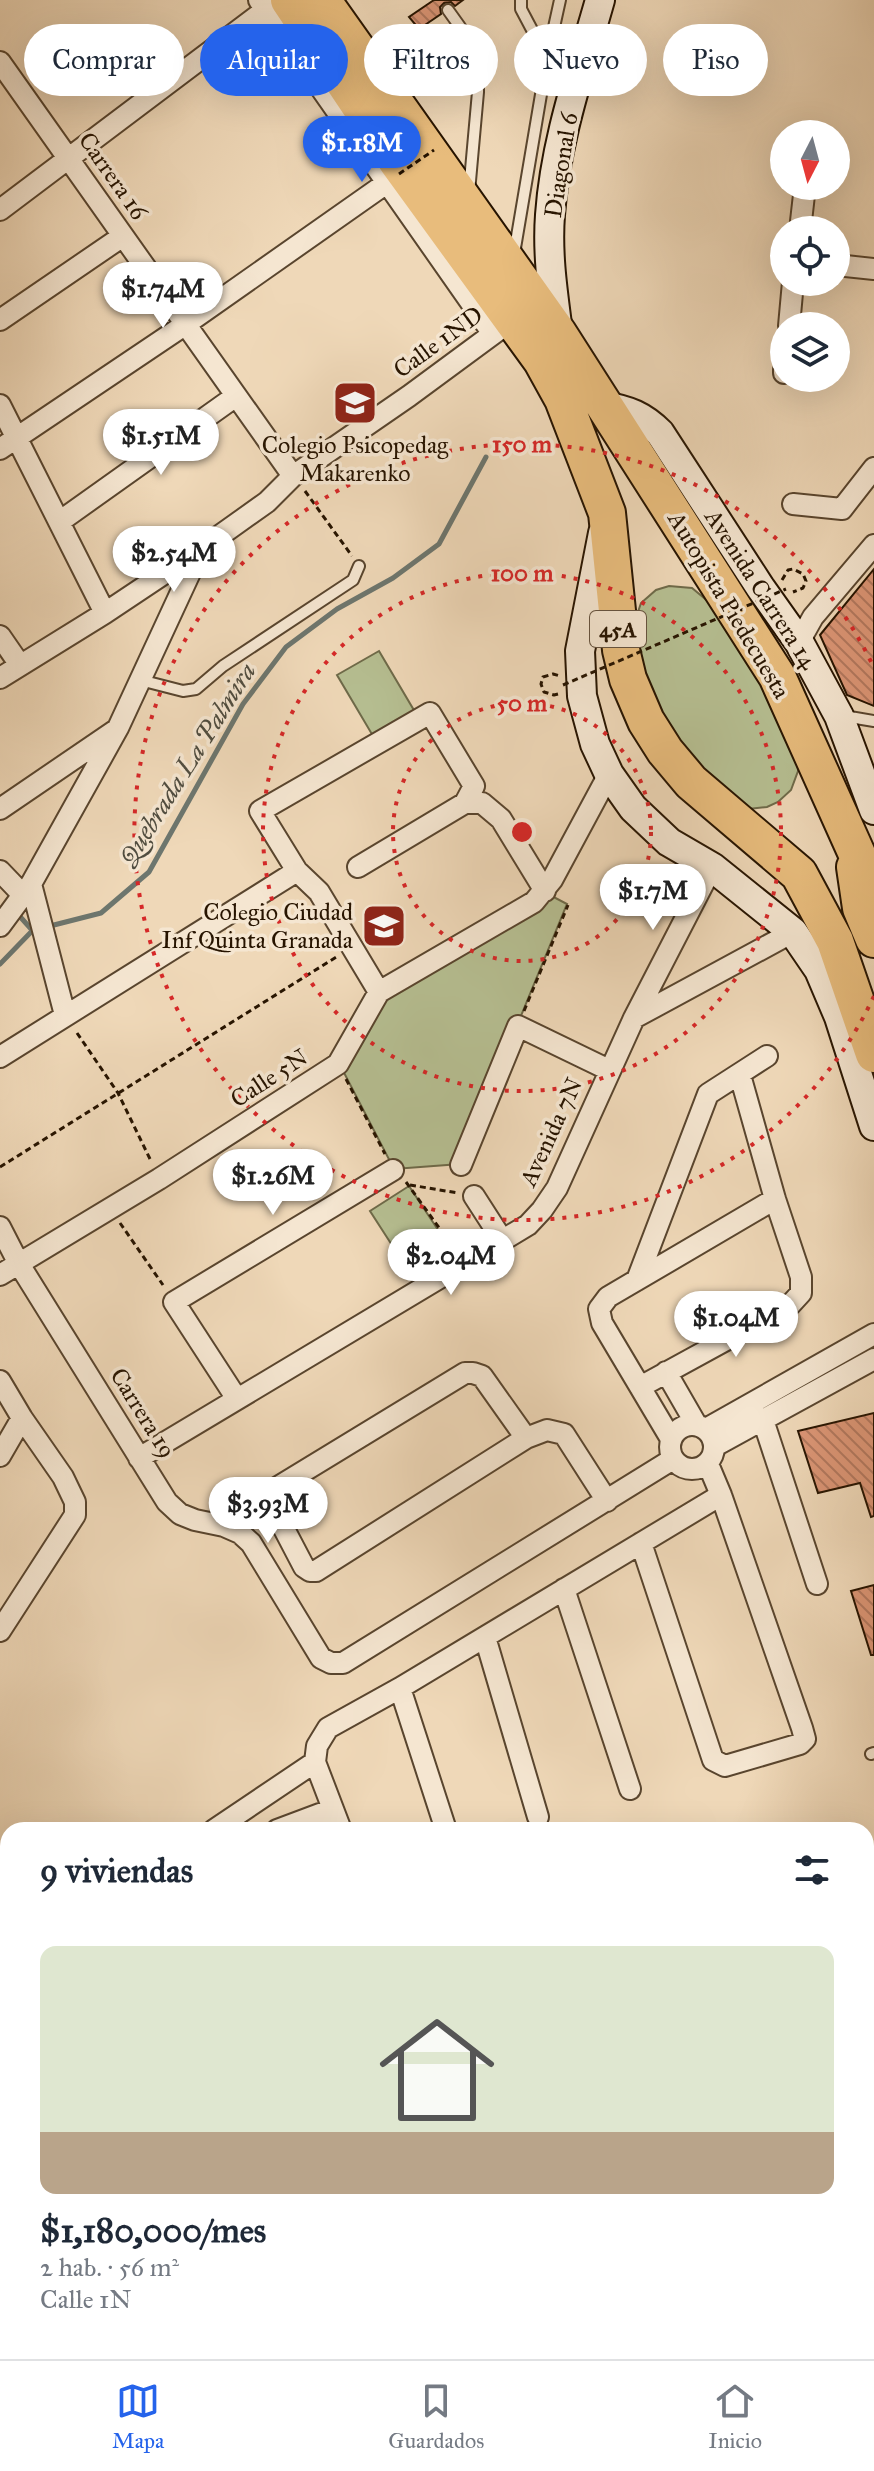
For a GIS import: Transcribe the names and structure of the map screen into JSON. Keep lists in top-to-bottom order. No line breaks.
{"streets":{"highway":["Autopista Piedecuesta","45A"],"street":["Diagonal 6","Carrera 16","Calle 1ND","Avenida Carrera 14","Calle 5N","Avenida 7N","Carrera 19"]},"crossings":[["Diagonal 6","Autopista Piedecuesta"],["Carrera 16","Calle 1ND"],["Calle 1ND","45A"],["Avenida Carrera 14","Autopista Piedecuesta"],["Calle 5N","Carrera 19"],["Avenida 7N","Carrera 19"]],"water":["Quebrada La Palmira"],"places":{"school or university":["Colegio Psicopedag Makarenko","Colegio Ciudad Inf Quinta Granada"]},"north":"bottom","page":{"chip":["Comprar","Alquilar","Filtros","Nuevo","Piso"],"price":["$1.18M","$1.74M","$1.51M","$2.54M","$1.7M","$1.26M","$2.04M","$1.04M","$3.93M"],"heading":"9 viviendas","list":[{"name":"$1,180,000/mes","note":"2 hab. · 56 m² · Calle 1N"}],"tabs":["Mapa","Guardados","Inicio"]},"rings":["150 m","100 m","50 m"]}
